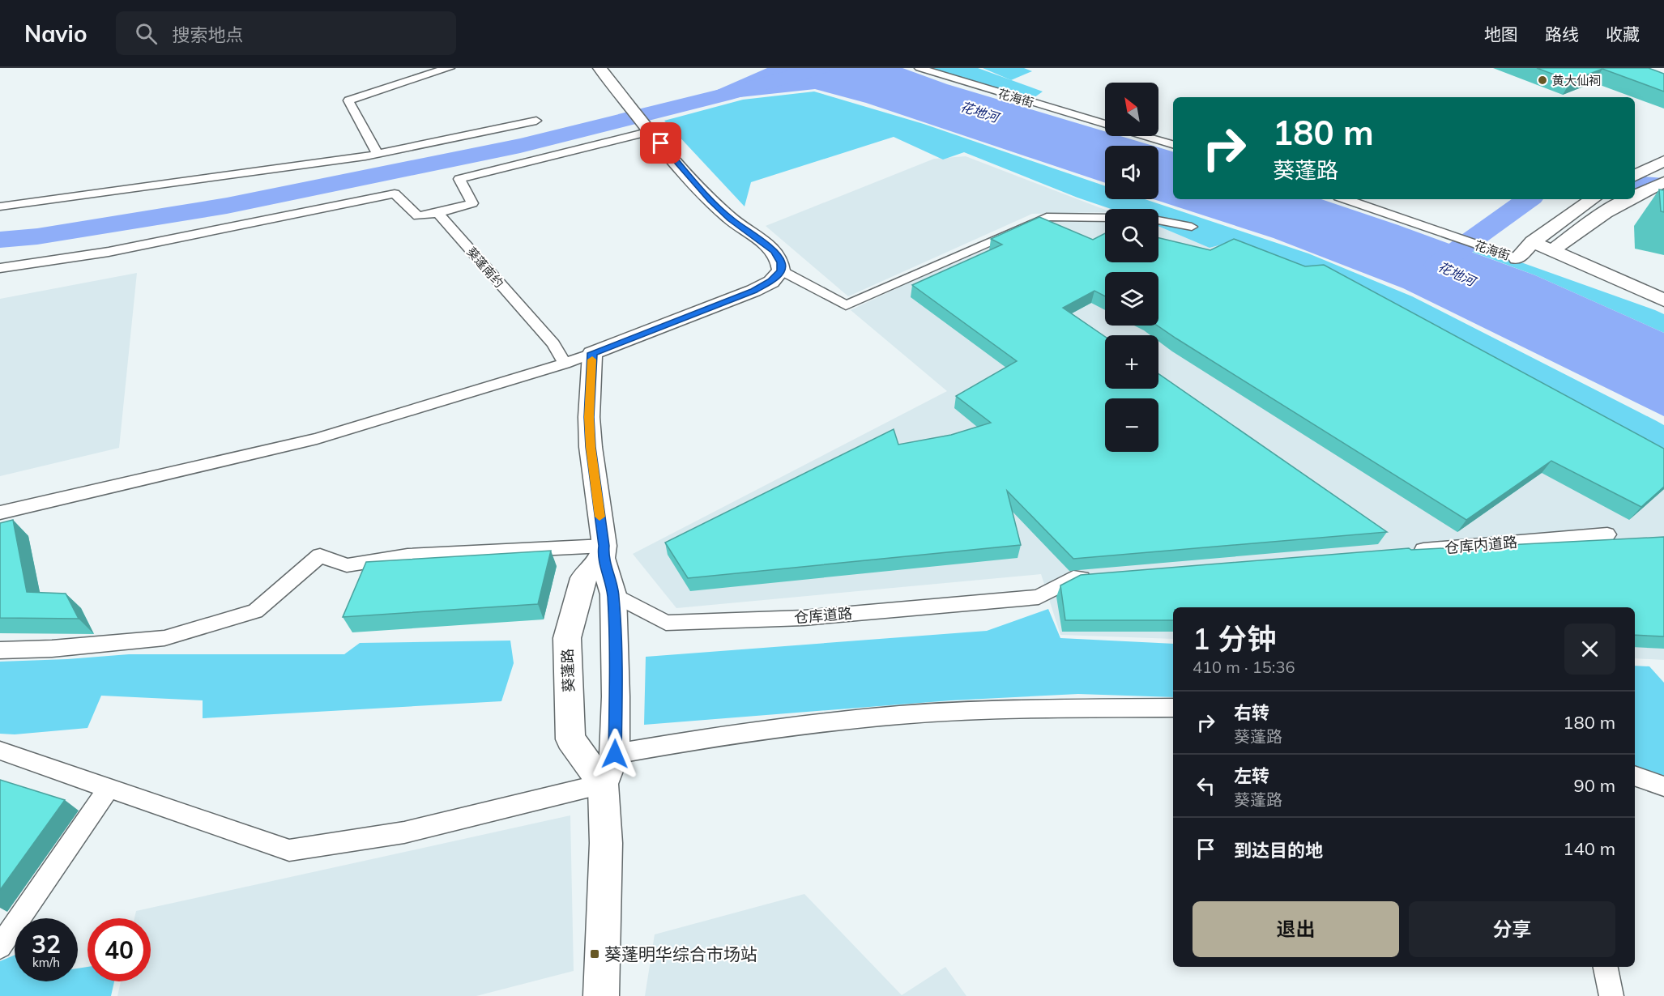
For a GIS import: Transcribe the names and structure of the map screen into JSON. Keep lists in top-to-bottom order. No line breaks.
{"streets":{"street":["花海街","葵蓬南约","仓库内道路","仓库道路","葵蓬路"]},"water":["花地河"],"places":{"other":["黄大仙祠"],"transit":["葵蓬明华综合市场站"]},"north":"top left","page":{"header":"Navio","search":"搜索地点","nav":["地图","路线","收藏"],"map_buttons":["+","−"],"turn":["180 m","葵蓬路"],"heading":["1 分钟","410 m · 15:36"],"list":[{"name":"右转","note":"葵蓬路","value":"180 m"},{"name":"左转","note":"葵蓬路","value":"90 m"},{"name":"到达目的地","value":"140 m"}],"buttons":["退出","分享"],"speed":"32 km/h","limit":"40"}}
